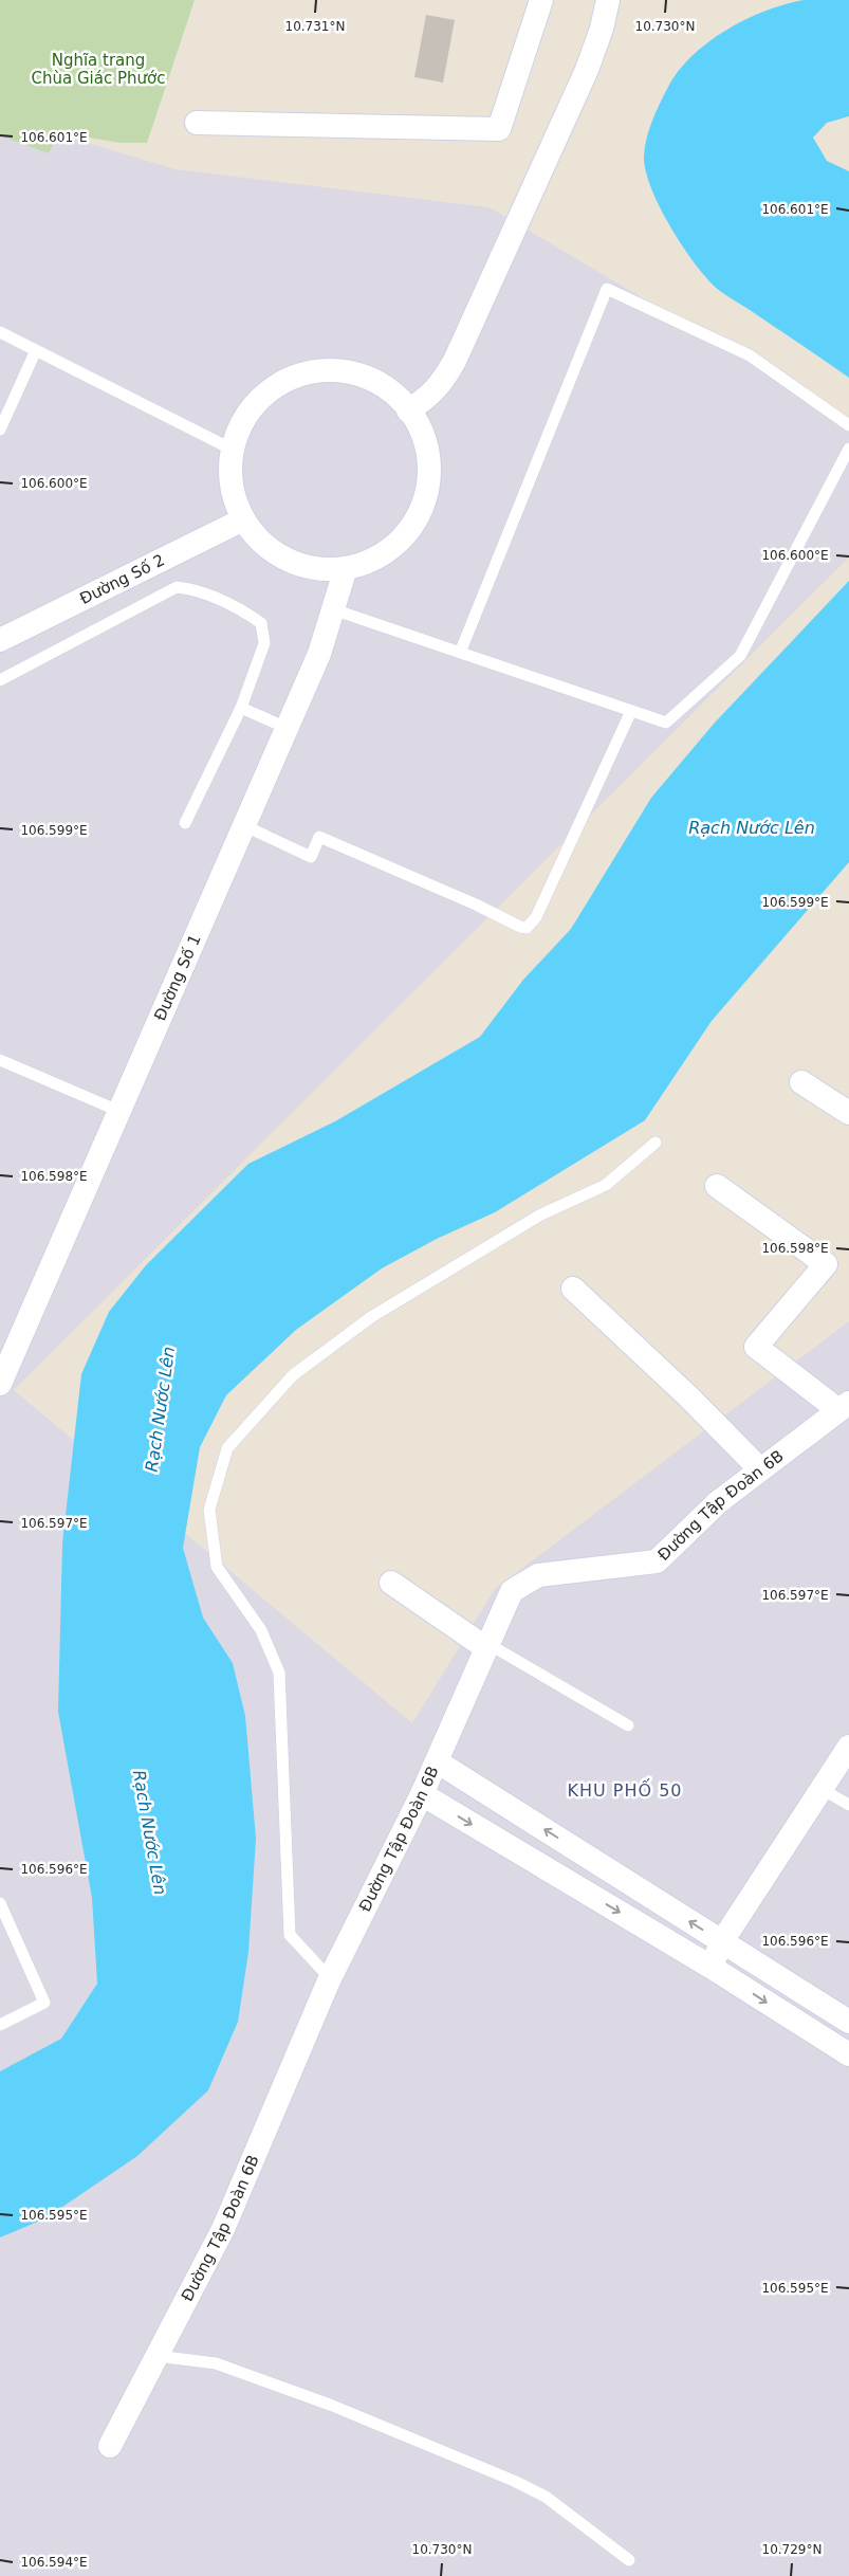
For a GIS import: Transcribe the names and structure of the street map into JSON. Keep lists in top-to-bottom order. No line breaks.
{"streets":{"street":["Đường Số 2","Đường Số 1","Đường Tập Đoàn 6B"]},"districts":["KHU PHỐ 50"],"water":["Rạch Nước Lên"],"parks":["Nghĩa trang Chùa Giác Phước"],"coordinates":["10.731°N","10.730°N","106.601°E","106.600°E","106.599°E","106.598°E","106.597°E","106.596°E","106.595°E","10.729°N","106.594°E"]}
